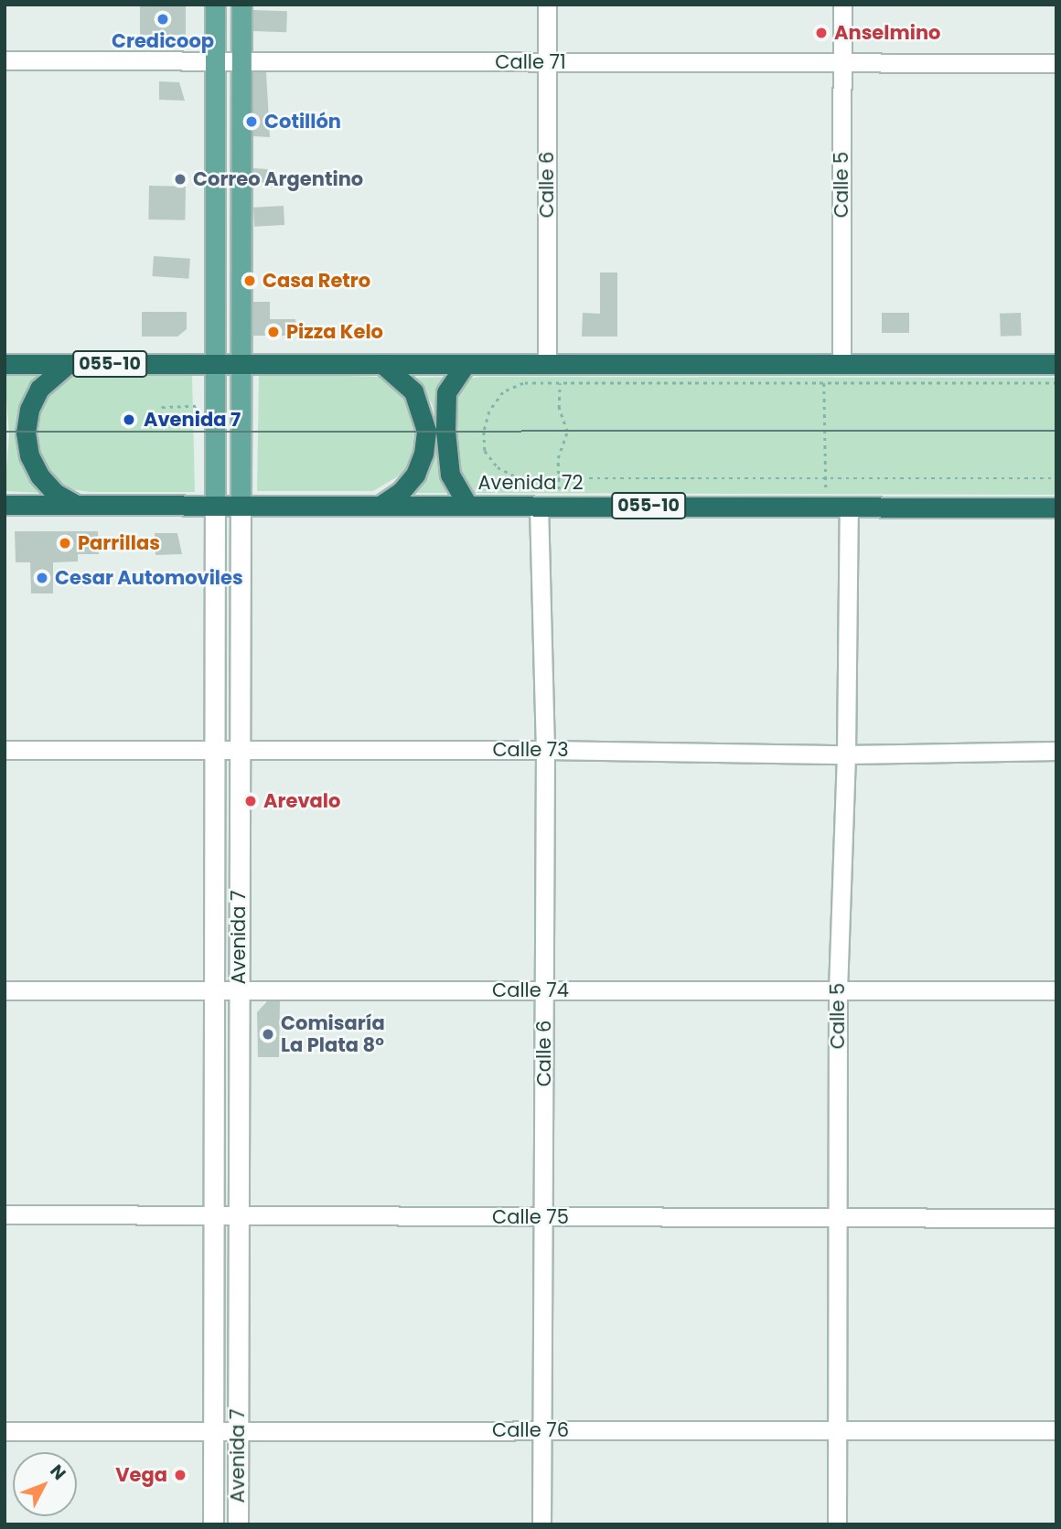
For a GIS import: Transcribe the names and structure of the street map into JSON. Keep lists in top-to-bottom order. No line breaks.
{"streets":{"highway":["055-10","Avenida 72"],"main road":["Avenida 7"],"street":["Calle 71","Calle 6","Calle 5","Calle 73","Calle 74","Calle 75","Calle 76"]},"crossings":[["Calle 71","Calle 6"],["Calle 71","Calle 5"],["Calle 71","Avenida 7"],["Calle 6","055-10"],["Calle 6","Avenida 72"],["Calle 6","Calle 73"],["Calle 6","Calle 74"],["Calle 6","Calle 75"],["Calle 6","Calle 76"],["Calle 5","055-10"],["Calle 5","Avenida 72"],["Calle 5","Calle 73"],["Calle 5","Calle 74"],["Calle 5","Calle 75"],["Calle 5","Calle 76"],["055-10","Avenida 7"],["Avenida 72","Avenida 7"],["Calle 73","Avenida 7"],["Avenida 7","Calle 74"],["Avenida 7","Calle 75"],["Avenida 7","Calle 76"]],"places":["Credicoop","Anselmino","Cotillón","Correo Argentino","Casa Retro","Pizza Kelo","Avenida 7","Parrillas","Cesar Automoviles","Arevalo","Comisaría La Plata 8°","Vega"],"north":"top right"}
